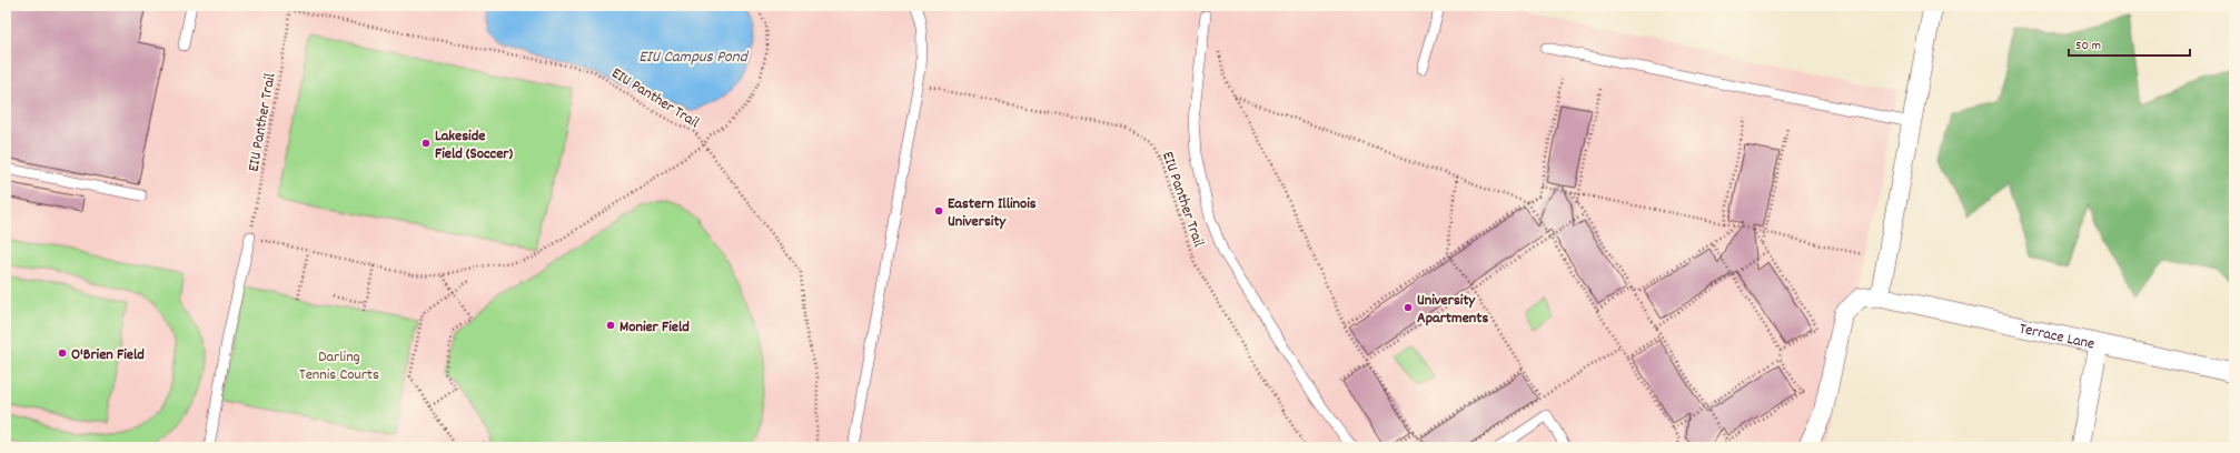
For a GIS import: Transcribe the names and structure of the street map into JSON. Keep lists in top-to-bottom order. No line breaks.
{"streets":{"street":["Terrace Lane"],"path":["EIU Panther Trail"]},"water":["EIU Campus Pond"],"parks":["Darling Tennis Courts"],"places":["Lakeside Field (Soccer)","Eastern Illinois University","University Apartments","Monier Field","O'Brien Field"],"scale_bar":"50 m"}
